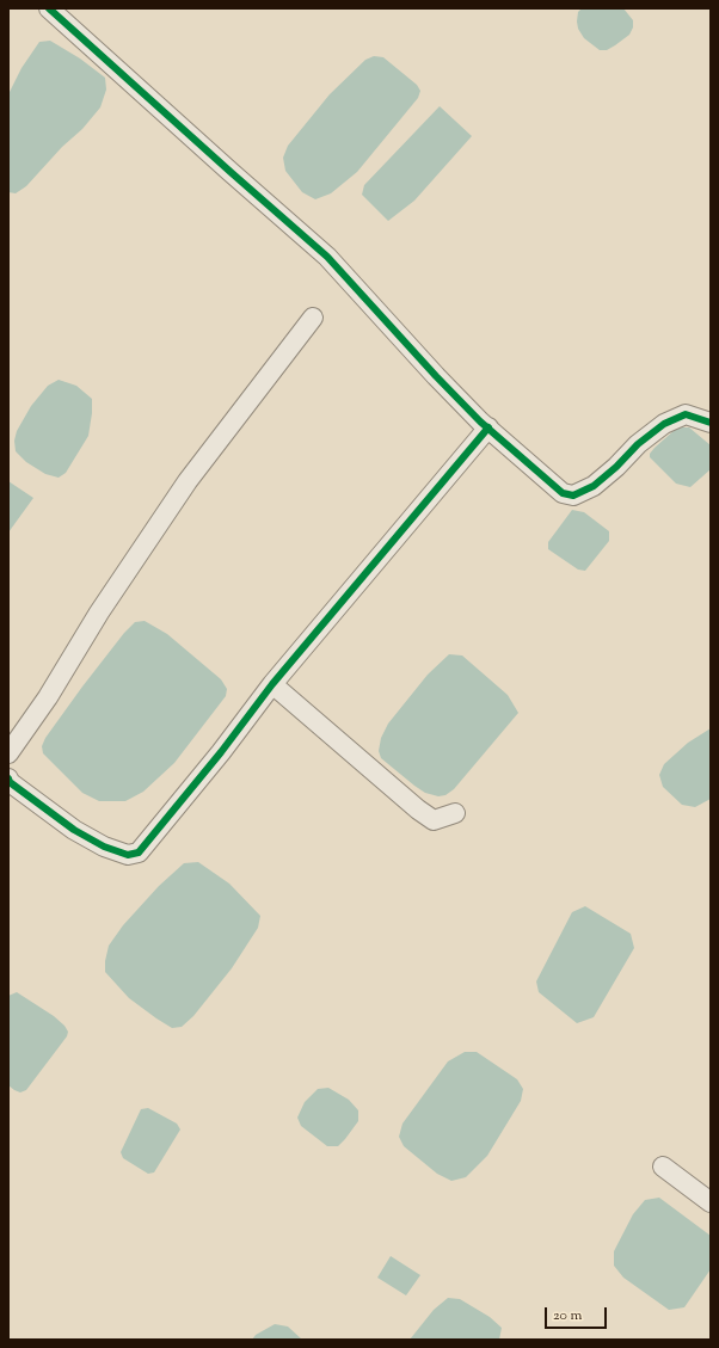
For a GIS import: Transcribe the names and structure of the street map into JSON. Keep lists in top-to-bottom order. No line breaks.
{"scale_bar":"20 m"}
